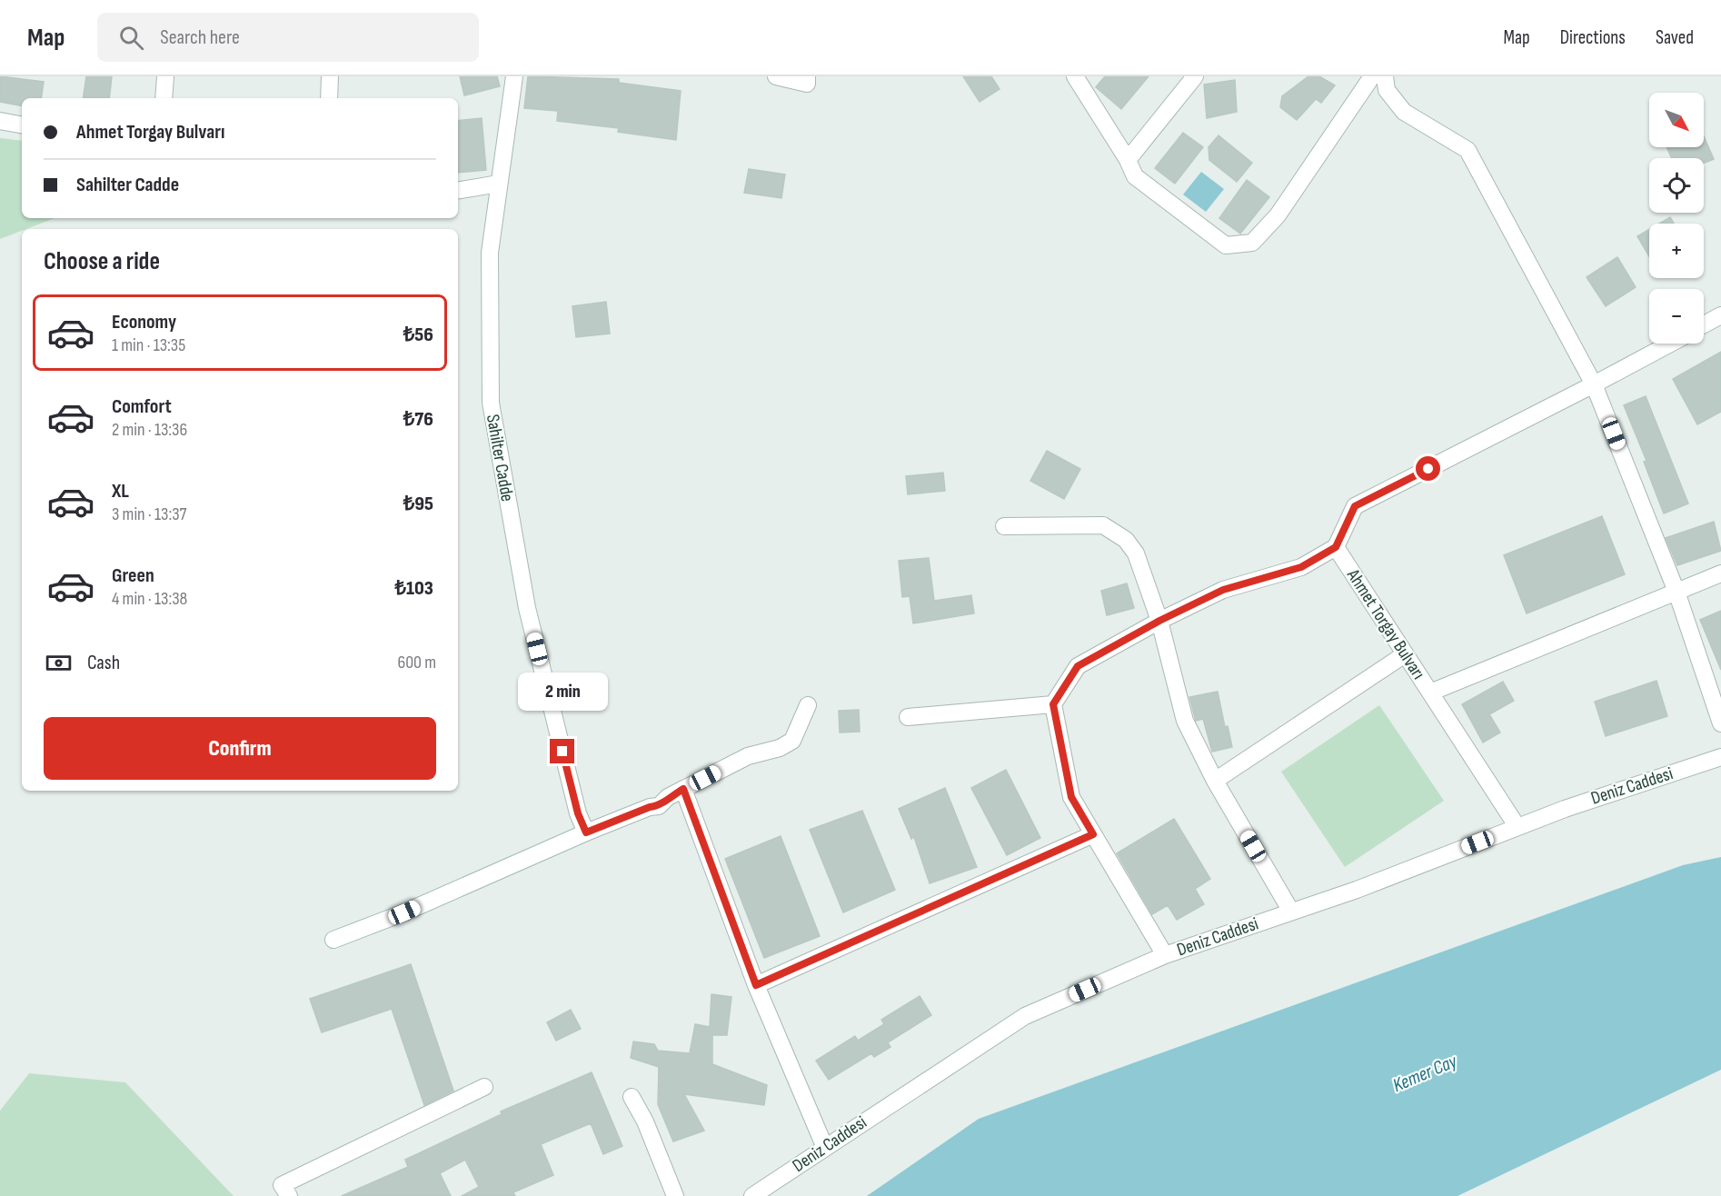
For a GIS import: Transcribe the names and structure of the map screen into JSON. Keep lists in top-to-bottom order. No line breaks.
{"streets":{"street":["Sahilter Cadde","Ahmet Torgay Bulvarı","Deniz Caddesi"]},"crossings":[["Ahmet Torgay Bulvarı","Deniz Caddesi"]],"water":["Kemer Cay"],"north":"bottom right","page":{"header":"Map","search":"Search here","nav":["Map","Directions","Saved"],"map_buttons":["+","−"],"banner":["Ahmet Torgay Bulvarı","Sahilter Cadde"],"heading":"Choose a ride","list":[{"name":"Economy","note":"1 min · 13:35","value":"₺56"},{"name":"Comfort","note":"2 min · 13:36","value":"₺76"},{"name":"XL","note":"3 min · 13:37","value":"₺95"},{"name":"Green","note":"4 min · 13:38","value":"₺103"}],"pay":["Cash","600 m"],"bubble":"2 min","buttons":"Confirm"}}
